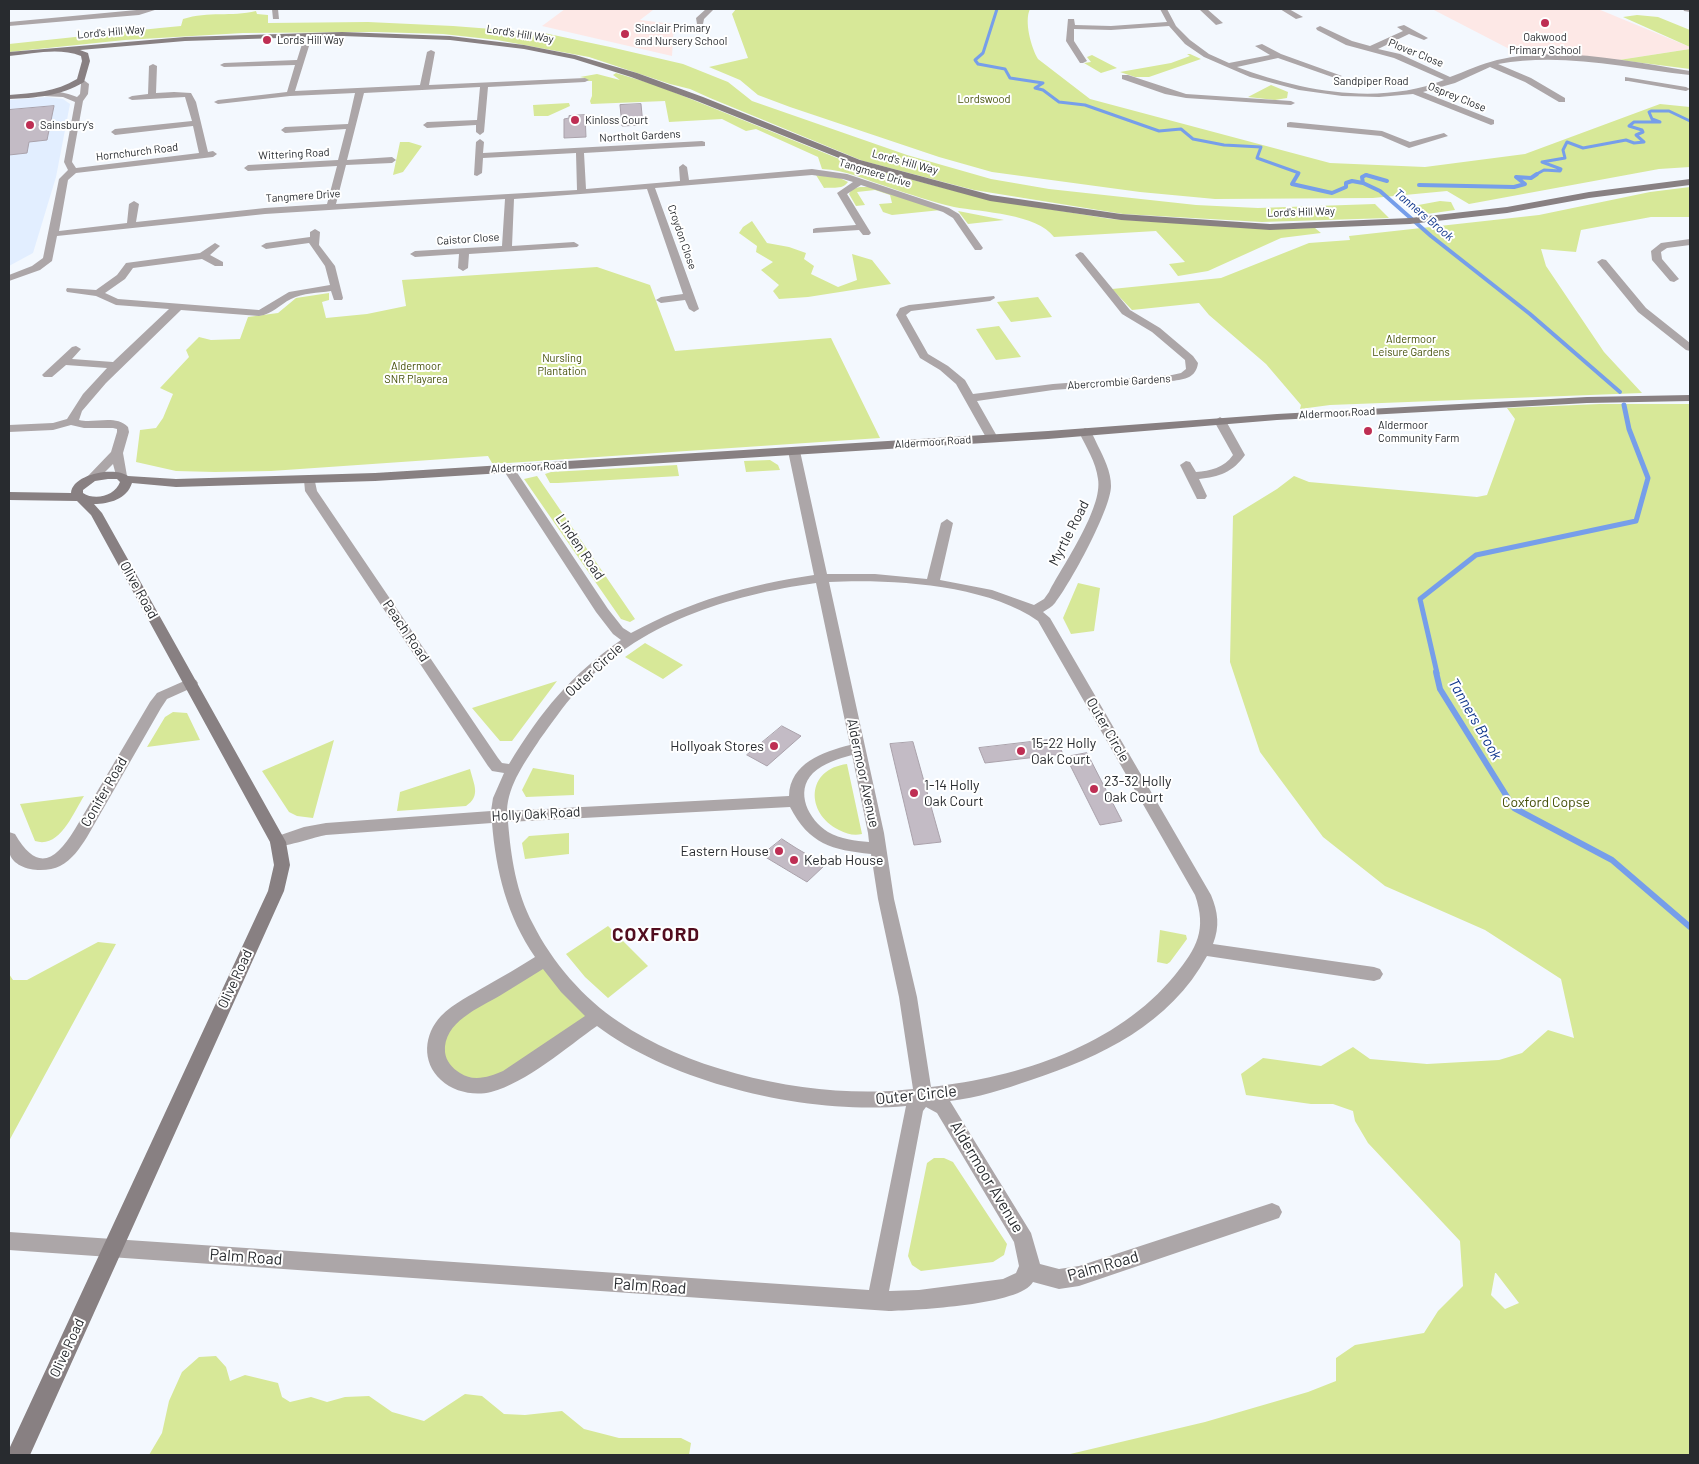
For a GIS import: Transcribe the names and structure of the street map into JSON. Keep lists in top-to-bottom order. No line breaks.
{"streets":{"street":["Lord's Hill Way","Plover Close","Sandpiper Road","Osprey Close","Northolt Gardens","Hornchurch Road","Wittering Road","Tangmere Drive","Croydon Close","Caistor Close","Abercrombie Gardens","Aldermoor Road","Myrtle Road","Linden Road","Olive Road","Peach Road","Outer Circle","Aldermoor Avenue","Conifer Road","Holly Oak Road","Palm Road"]},"crossings":[["Plover Close","Sandpiper Road"],["Sandpiper Road","Osprey Close"],["Northolt Gardens","Tangmere Drive"],["Wittering Road","Tangmere Drive"],["Tangmere Drive","Croydon Close"],["Tangmere Drive","Caistor Close"],["Aldermoor Road","Myrtle Road"],["Aldermoor Road","Linden Road"],["Aldermoor Road","Olive Road"],["Aldermoor Road","Peach Road"],["Aldermoor Road","Aldermoor Avenue"],["Myrtle Road","Outer Circle"],["Linden Road","Outer Circle"],["Olive Road","Conifer Road"],["Olive Road","Holly Oak Road"],["Olive Road","Palm Road"],["Peach Road","Outer Circle"],["Outer Circle","Aldermoor Avenue"],["Outer Circle","Holly Oak Road"],["Aldermoor Avenue","Palm Road"]],"districts":["COXFORD"],"water":["Tanners Brook"],"parks":["Lordswood","Aldermoor Leisure Gardens","Nursling Plantation","Aldermoor SNR Playarea","Coxford Copse"],"places":["Oakwood Primary School","Sinclair Primary and Nursery School","Lords Hill Way","Kinloss Court","Sainsbury's","Aldermoor Community Farm","Hollyoak Stores","15-22 Holly Oak Court","23-32 Holly Oak Court","1-14 Holly Oak Court","Eastern House","Kebab House"]}
